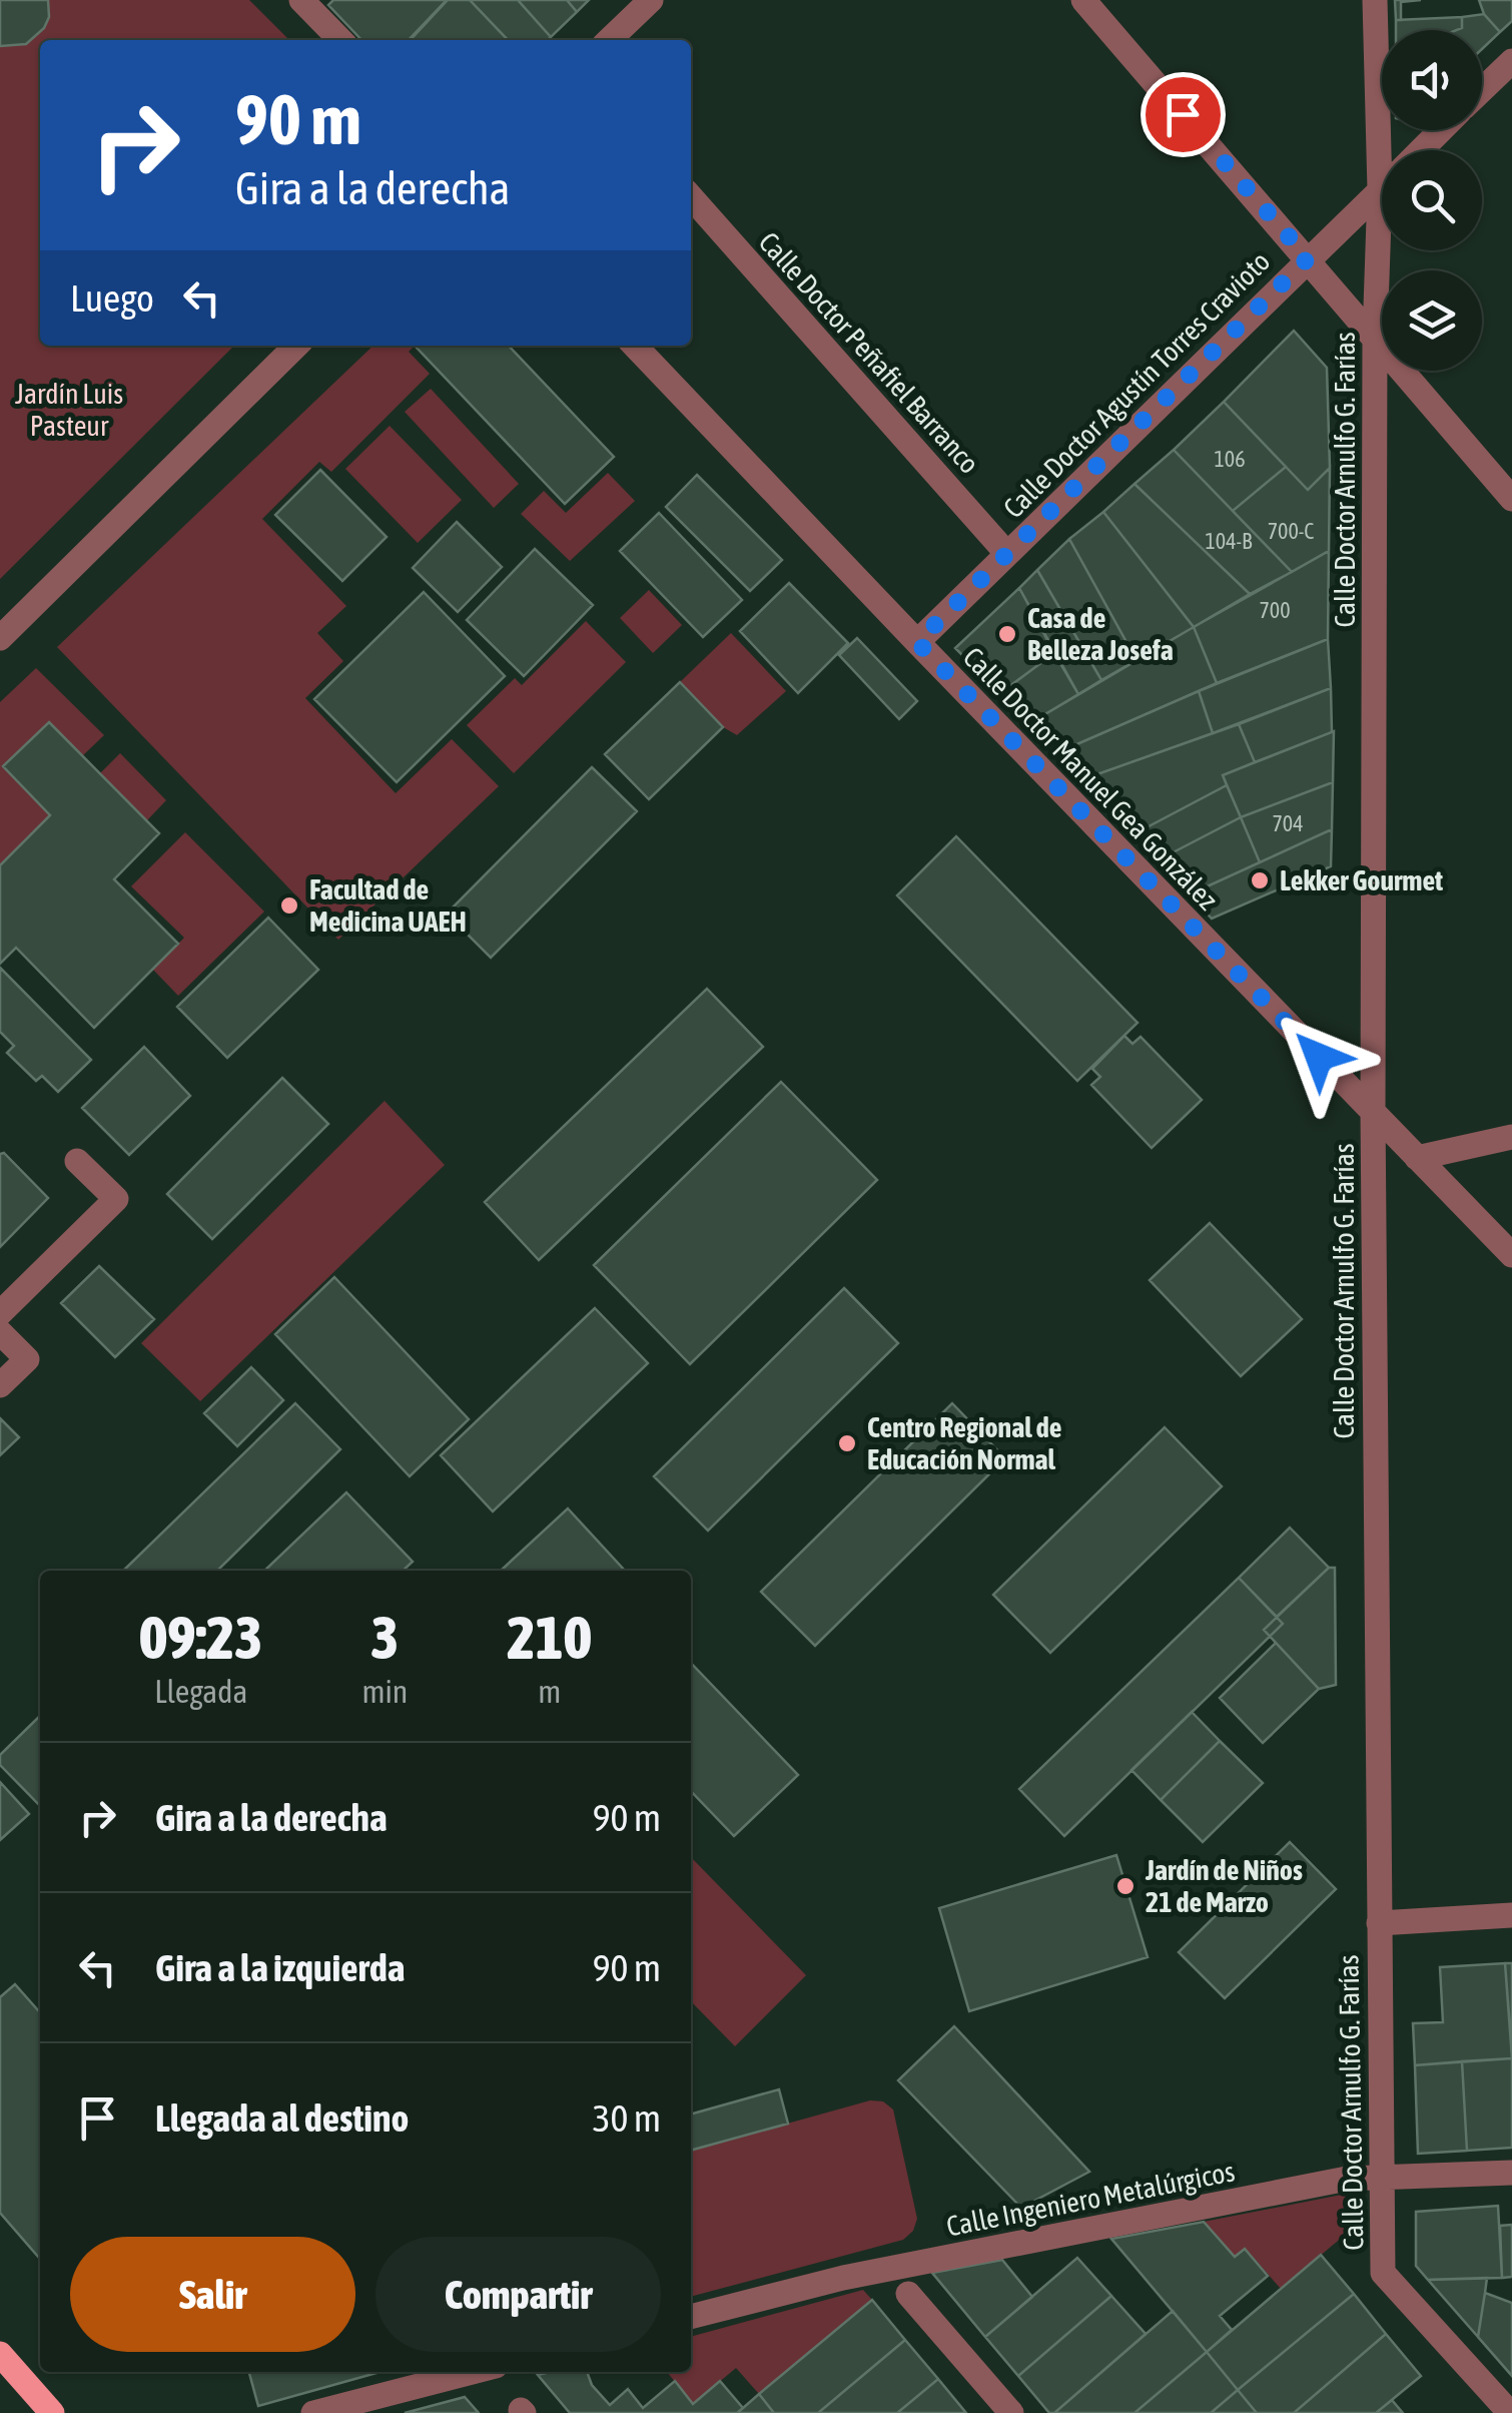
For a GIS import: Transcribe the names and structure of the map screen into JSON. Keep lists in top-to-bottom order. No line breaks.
{"streets":{"street":["Calle Doctor Peñafiel Barranco","Calle Doctor Agustín Torres Cravioto","Calle Doctor Arnulfo G. Farías","Calle Doctor Manuel Gea González","Calle Ingeniero Metalúrgicos"]},"crossings":[["Calle Doctor Peñafiel Barranco","Calle Doctor Agustín Torres Cravioto"],["Calle Doctor Agustín Torres Cravioto","Calle Doctor Arnulfo G. Farías"],["Calle Doctor Agustín Torres Cravioto","Calle Doctor Manuel Gea González"],["Calle Doctor Arnulfo G. Farías","Calle Doctor Manuel Gea González"],["Calle Doctor Arnulfo G. Farías","Calle Ingeniero Metalúrgicos"]],"parks":["Jardín Luis Pasteur"],"places":["Casa de Belleza Josefa","Lekker Gourmet","Facultad de Medicina UAEH","Centro Regional de Educación Normal","Jardín de Niños 21 de Marzo"],"house_numbers":["106","700-C","104-B","700","704"],"page":{"turn":["90 m","Gira a la derecha"],"then":"Luego","eta":["09:23","Llegada","3","min","210","m"],"list":[{"name":"Gira a la derecha","value":"90 m"},{"name":"Gira a la izquierda","value":"90 m"},{"name":"Llegada al destino","value":"30 m"}],"buttons":["Salir","Compartir"]}}
